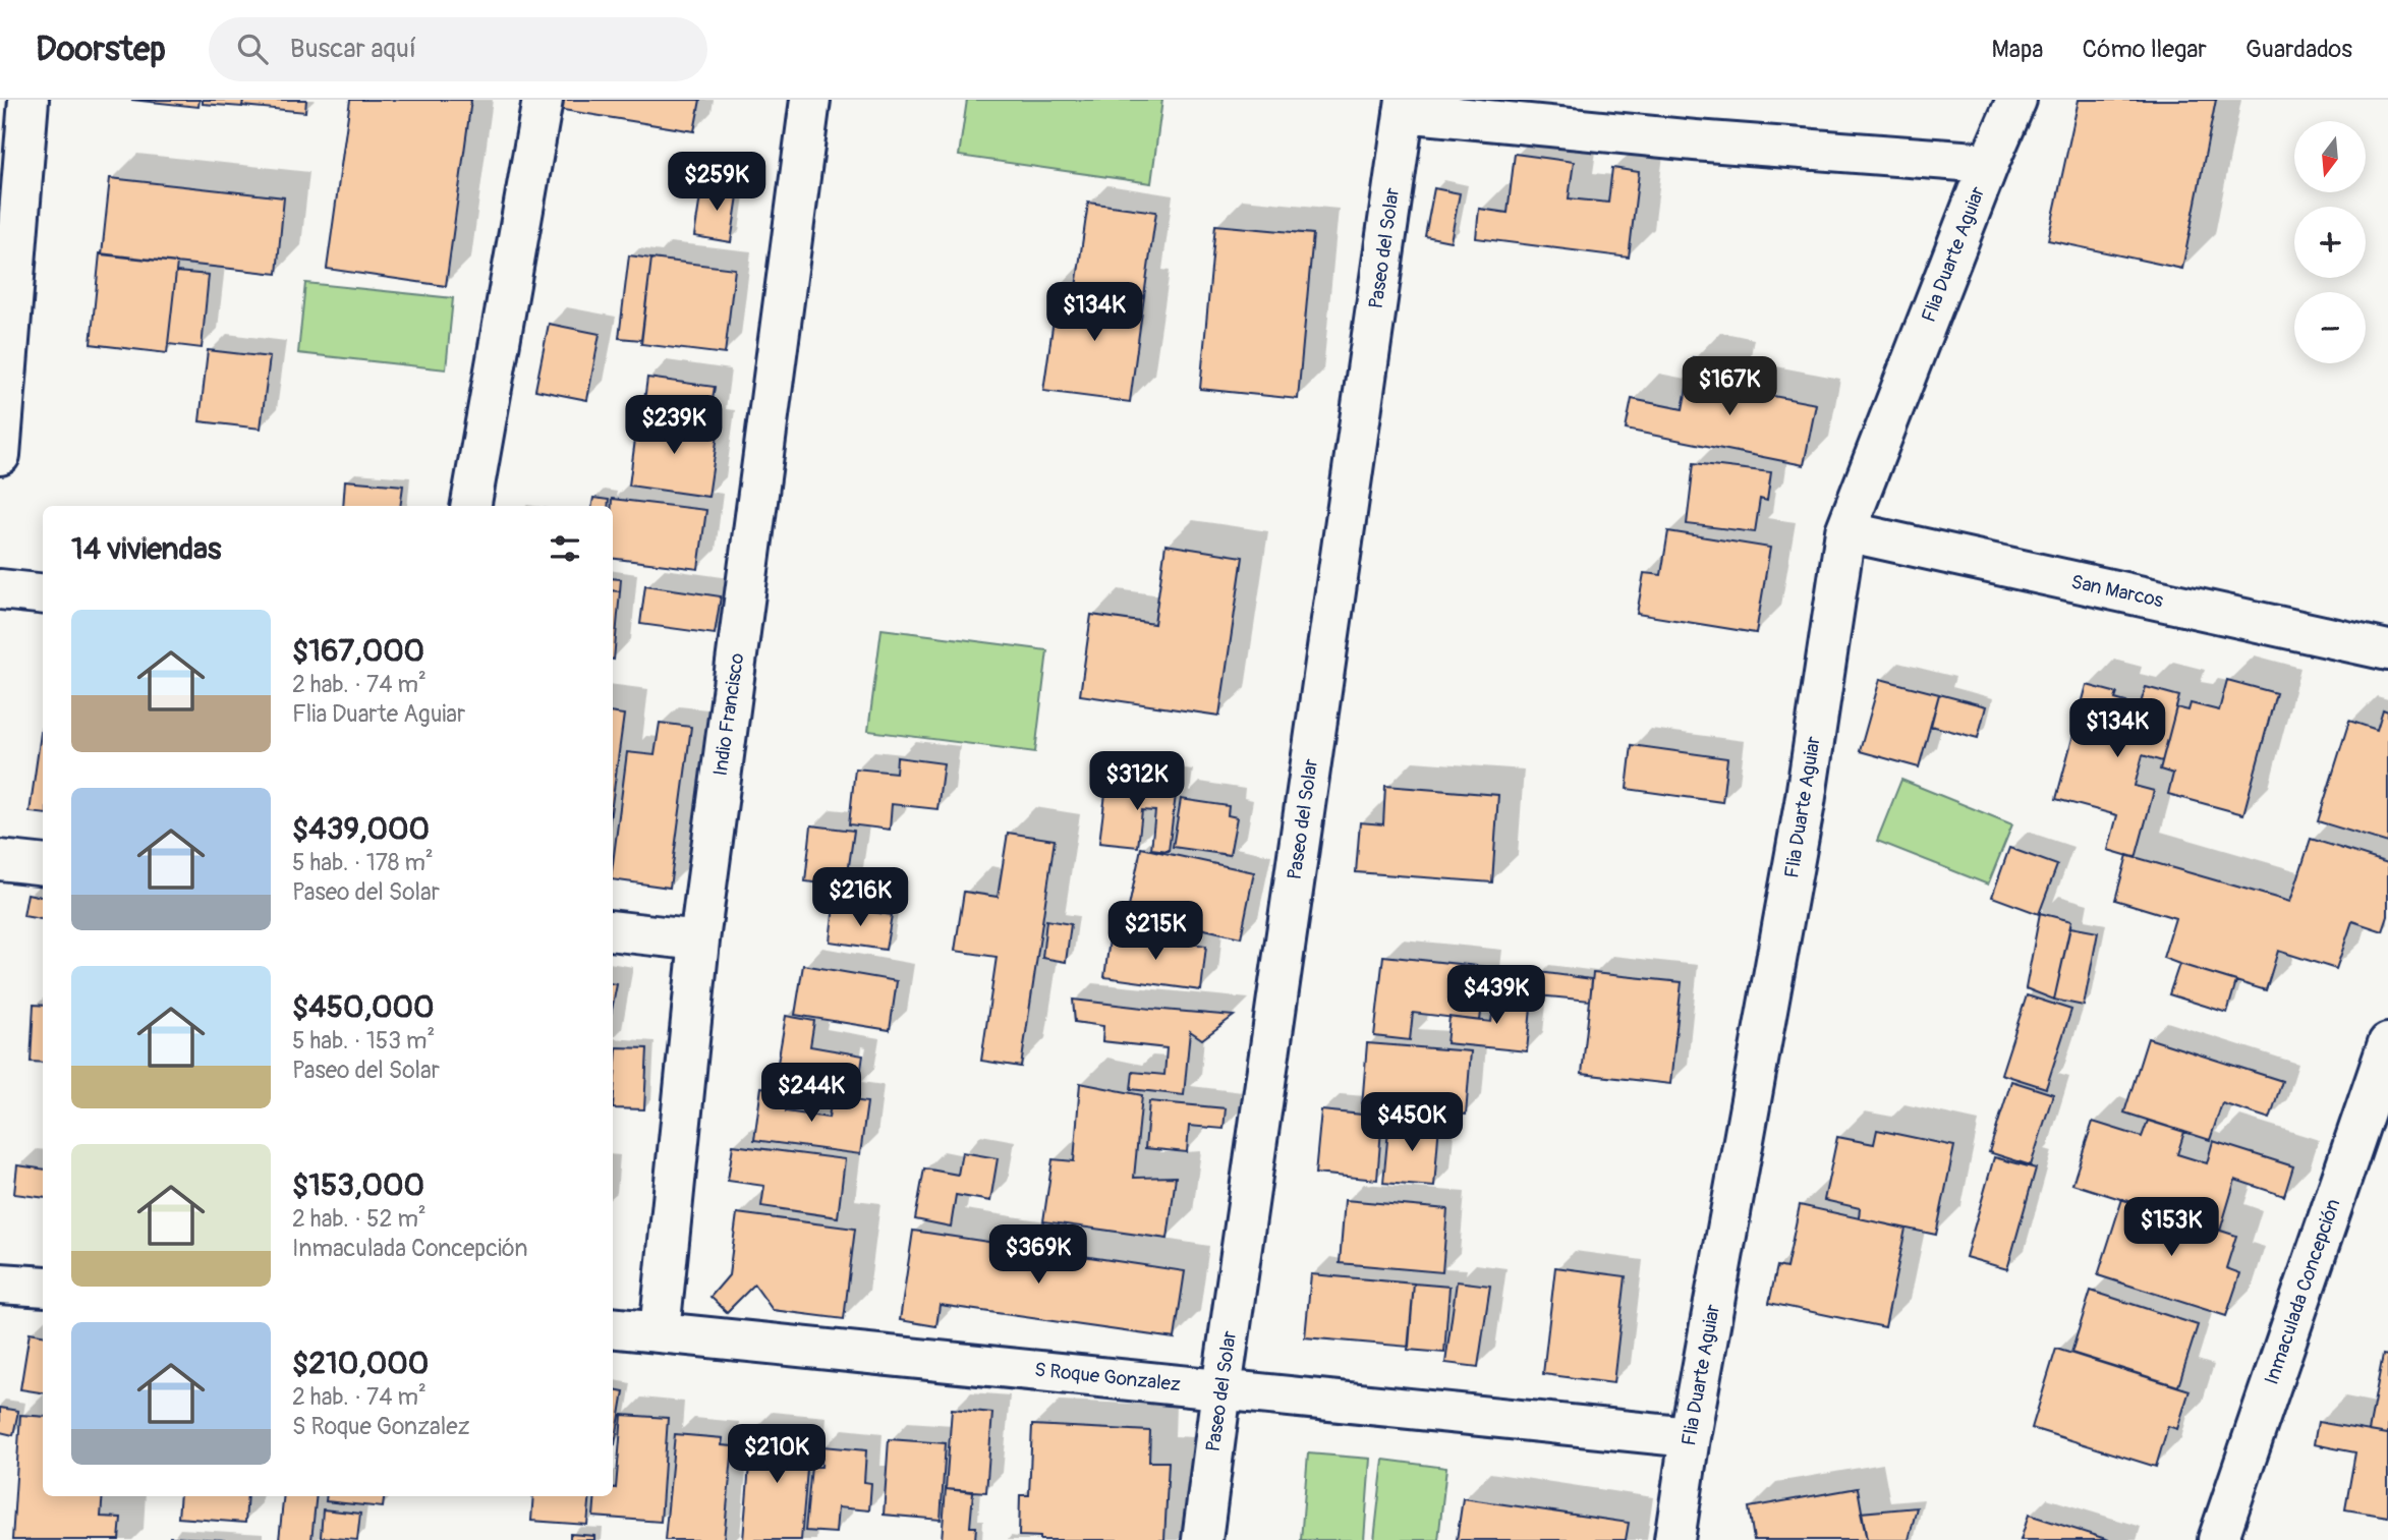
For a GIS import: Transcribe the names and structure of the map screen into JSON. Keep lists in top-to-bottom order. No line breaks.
{"streets":{"street":["Paseo del Solar","Flia Duarte Aguiar","San Marcos","Indio Francisco","Inmaculada Concepción","S Roque Gonzalez"]},"crossings":[["Paseo del Solar","S Roque Gonzalez"],["Flia Duarte Aguiar","San Marcos"],["Flia Duarte Aguiar","S Roque Gonzalez"],["Indio Francisco","S Roque Gonzalez"]],"north":"bottom","page":{"header":"Doorstep","search":"Buscar aquí","nav":["Mapa","Cómo llegar","Guardados"],"map_buttons":["+","−"],"price":["$259K","$134K","$167K","$239K","$134K","$312K","$216K","$215K","$439K","$244K","$450K","$153K","$369K","$210K"],"heading":"14 viviendas","list":[{"name":"$167,000","note":"2 hab. · 74 m² · Flia Duarte Aguiar"},{"name":"$439,000","note":"5 hab. · 178 m² · Paseo del Solar"},{"name":"$450,000","note":"5 hab. · 153 m² · Paseo del Solar"},{"name":"$153,000","note":"2 hab. · 52 m² · Inmaculada Concepción"},{"name":"$210,000","note":"2 hab. · 74 m² · S Roque Gonzalez"}]}}
